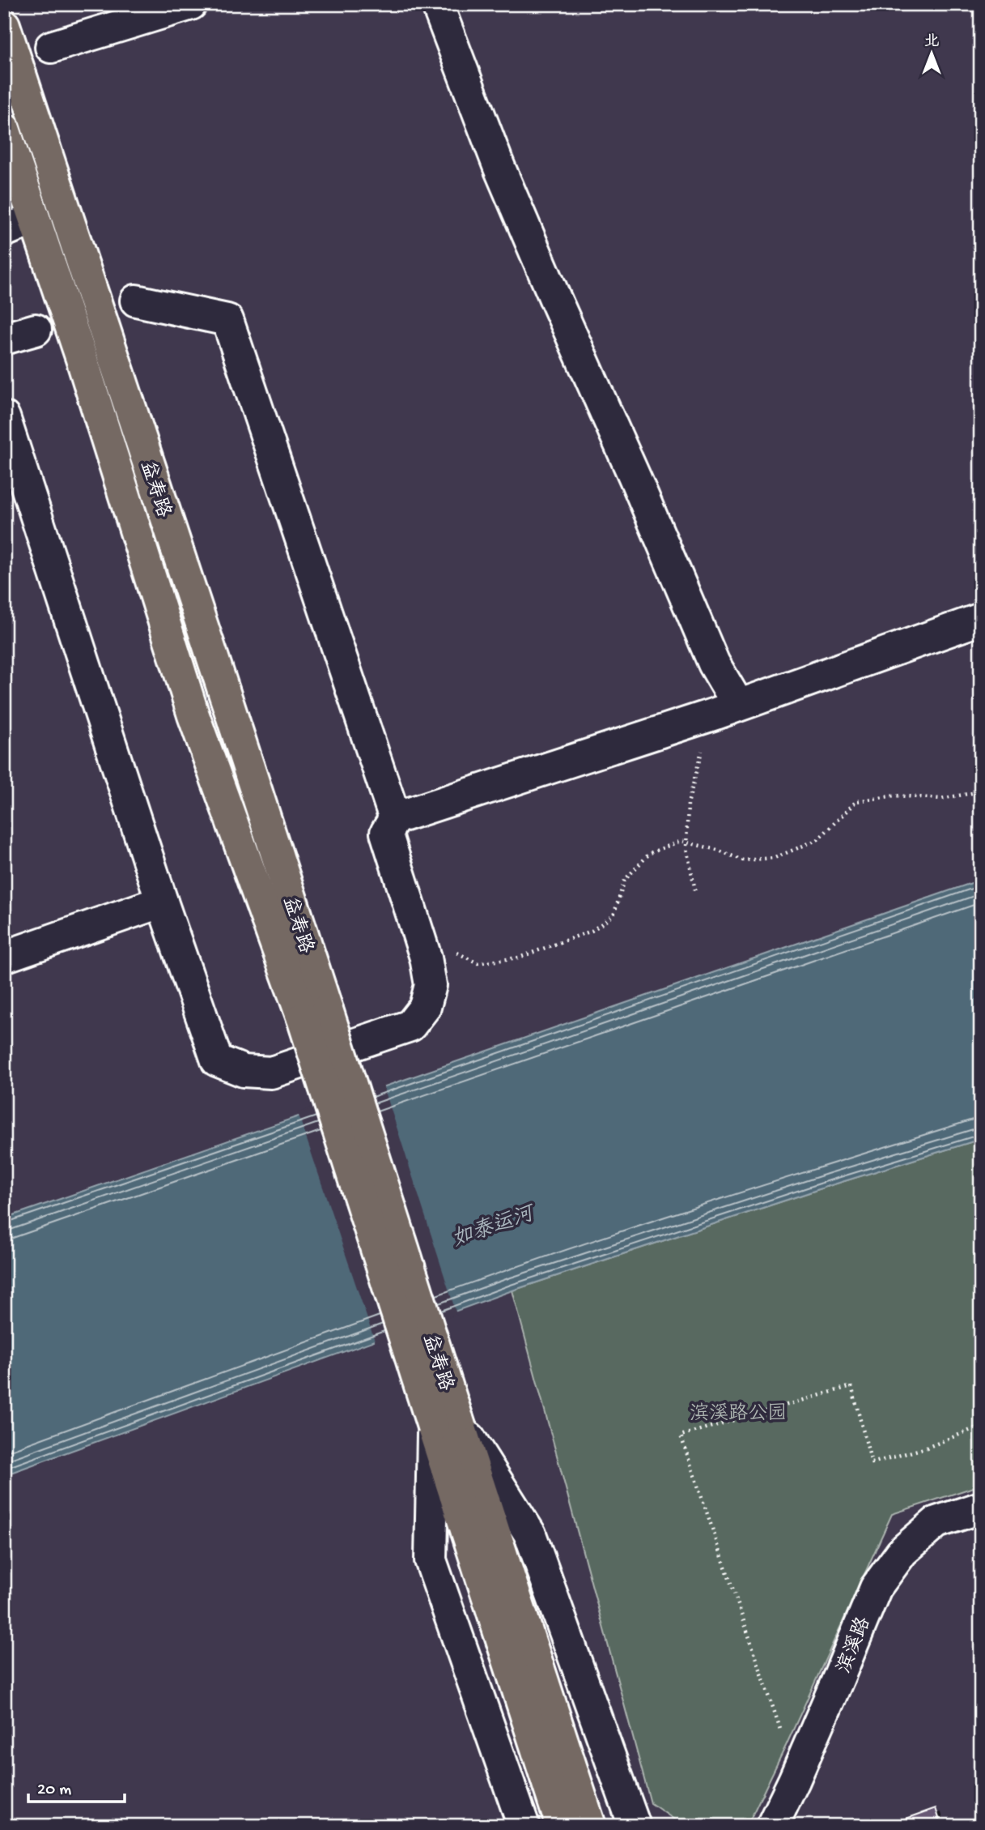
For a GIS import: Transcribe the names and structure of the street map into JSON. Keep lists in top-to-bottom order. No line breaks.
{"streets":{"main road":["益寿路"],"street":["滨溪路"]},"water":["如泰运河"],"parks":["滨溪路公园"],"scale_bar":"20 m","north":"top"}
